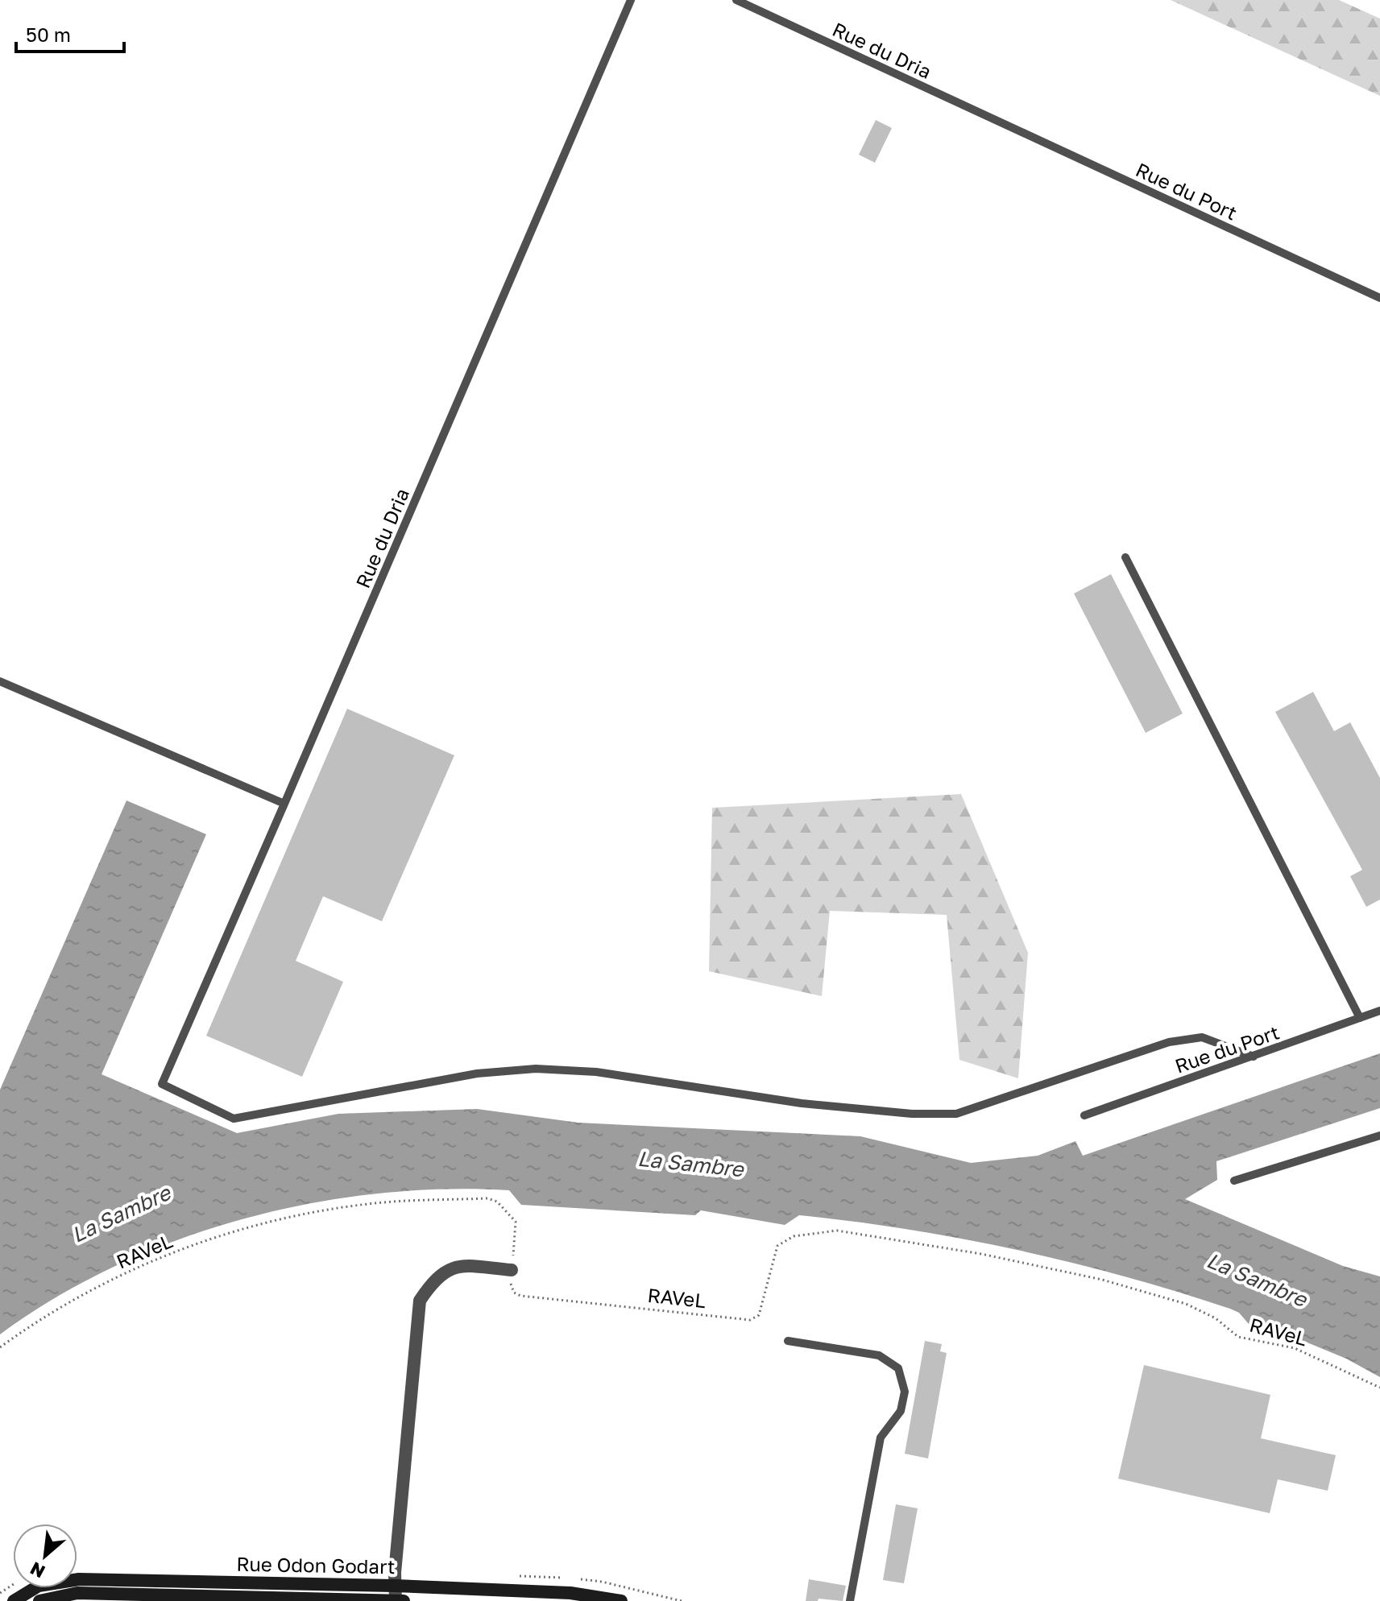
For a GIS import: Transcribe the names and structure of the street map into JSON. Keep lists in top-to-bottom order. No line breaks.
{"streets":{"main road":["Rue Odon Godart"],"lane":["Rue du Dria","Rue du Port"],"path":["RAVeL"]},"crossings":[["Rue du Dria","Rue du Port"]],"water":["La Sambre"],"scale_bar":"50 m","north":"bottom left"}
